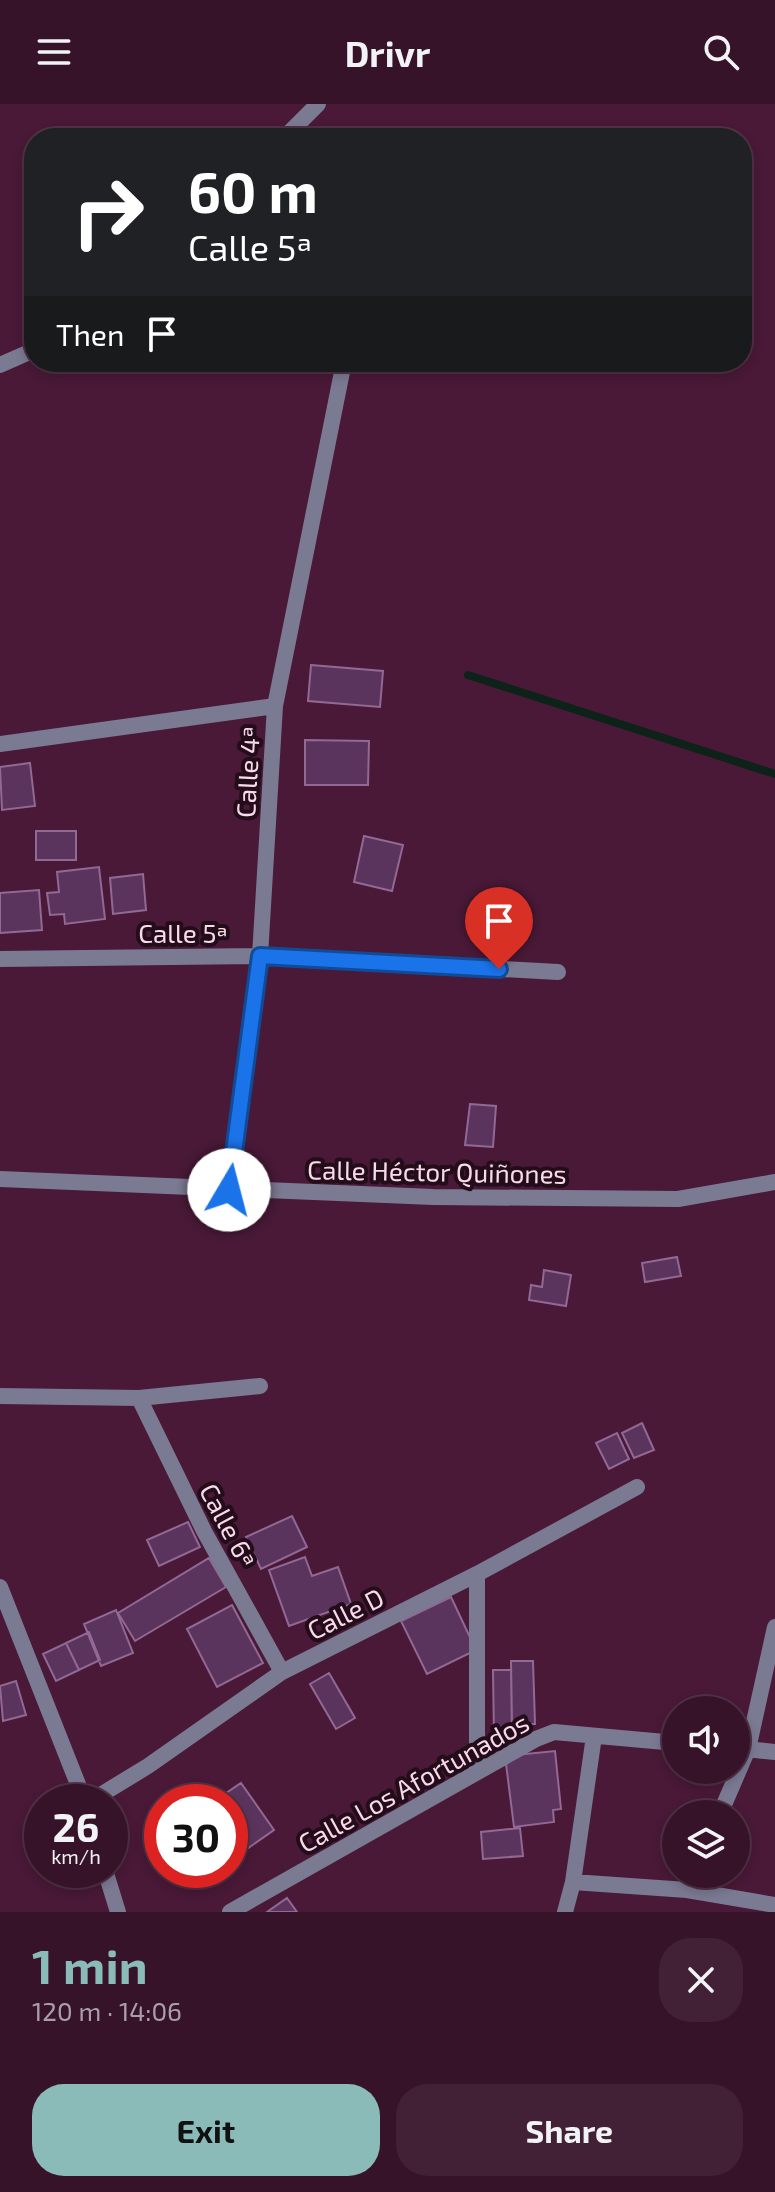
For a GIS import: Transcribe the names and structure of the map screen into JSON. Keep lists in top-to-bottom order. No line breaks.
{"streets":{"street":["Calle 4ª","Calle 5ª","Calle Héctor Quiñones","Calle 6ª","Calle D","Calle Los Afortunados"]},"crossings":[["Calle 4ª","Calle 5ª"],["Calle 4ª","Calle Héctor Quiñones"],["Calle 6ª","Calle D"]],"page":{"header":"Drivr","turn":["60 m","Calle 5ª"],"then":"Then","speed":"26 km/h","limit":"30","heading":["1 min","120 m · 14:06"],"buttons":["Exit","Share"]}}
